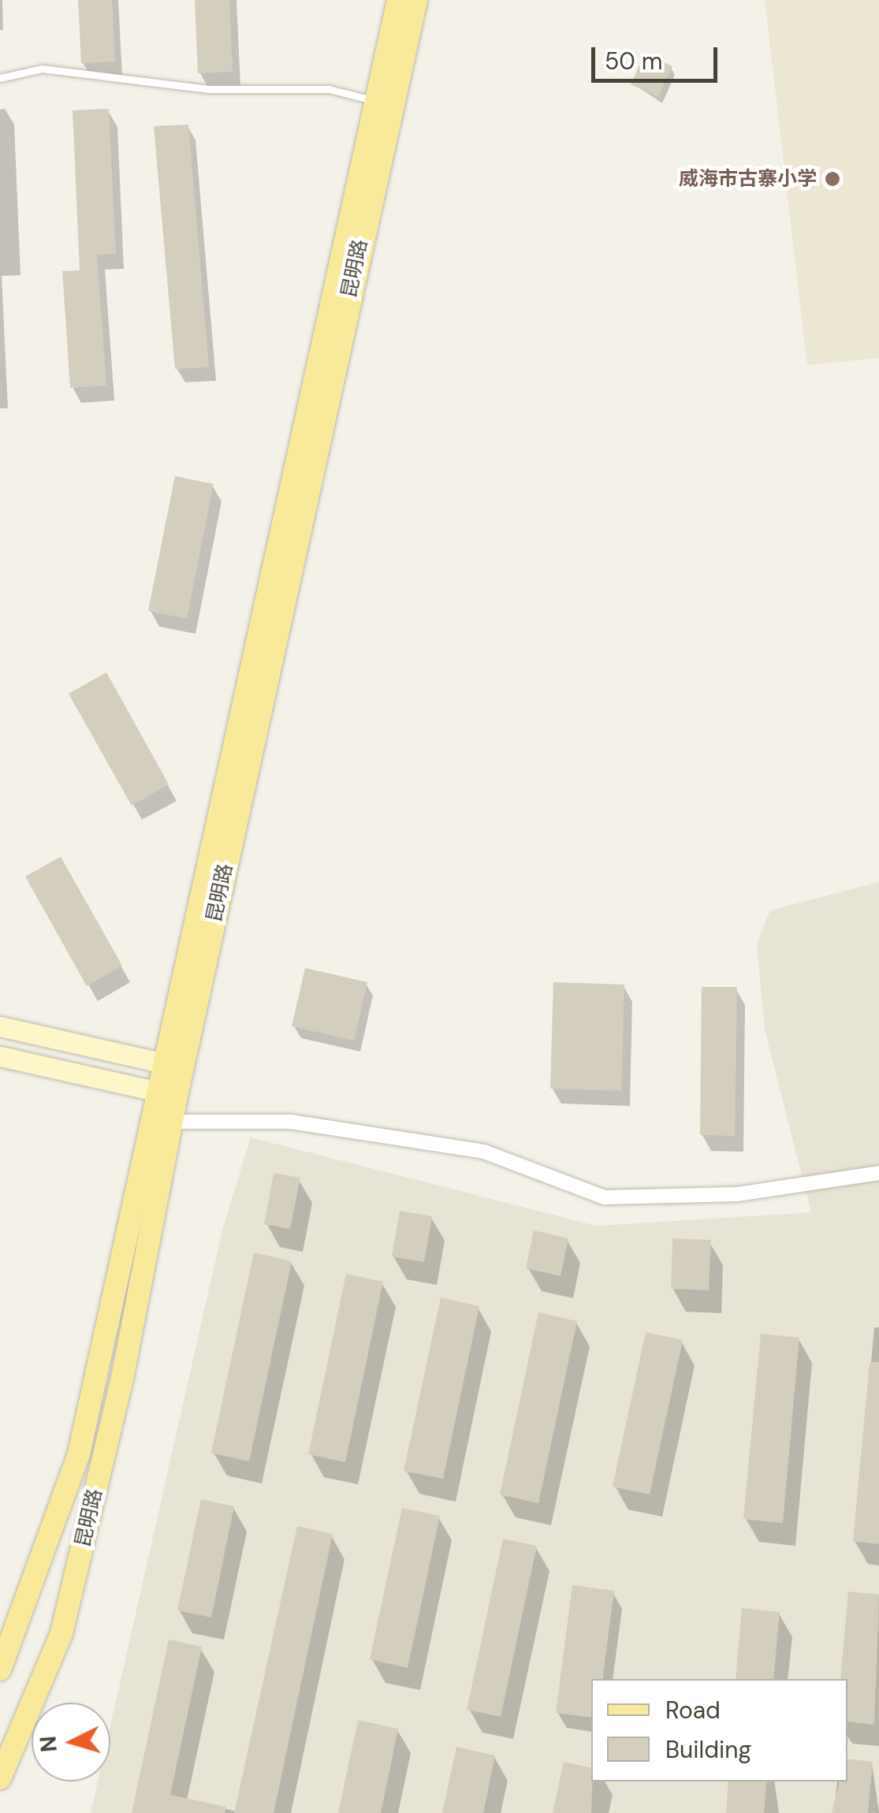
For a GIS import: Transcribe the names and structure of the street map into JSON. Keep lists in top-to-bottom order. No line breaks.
{"streets":{"main road":["昆明路"]},"places":["威海市古寨小学"],"legend":["Road","Building"],"scale_bar":"50 m","north":"left"}
